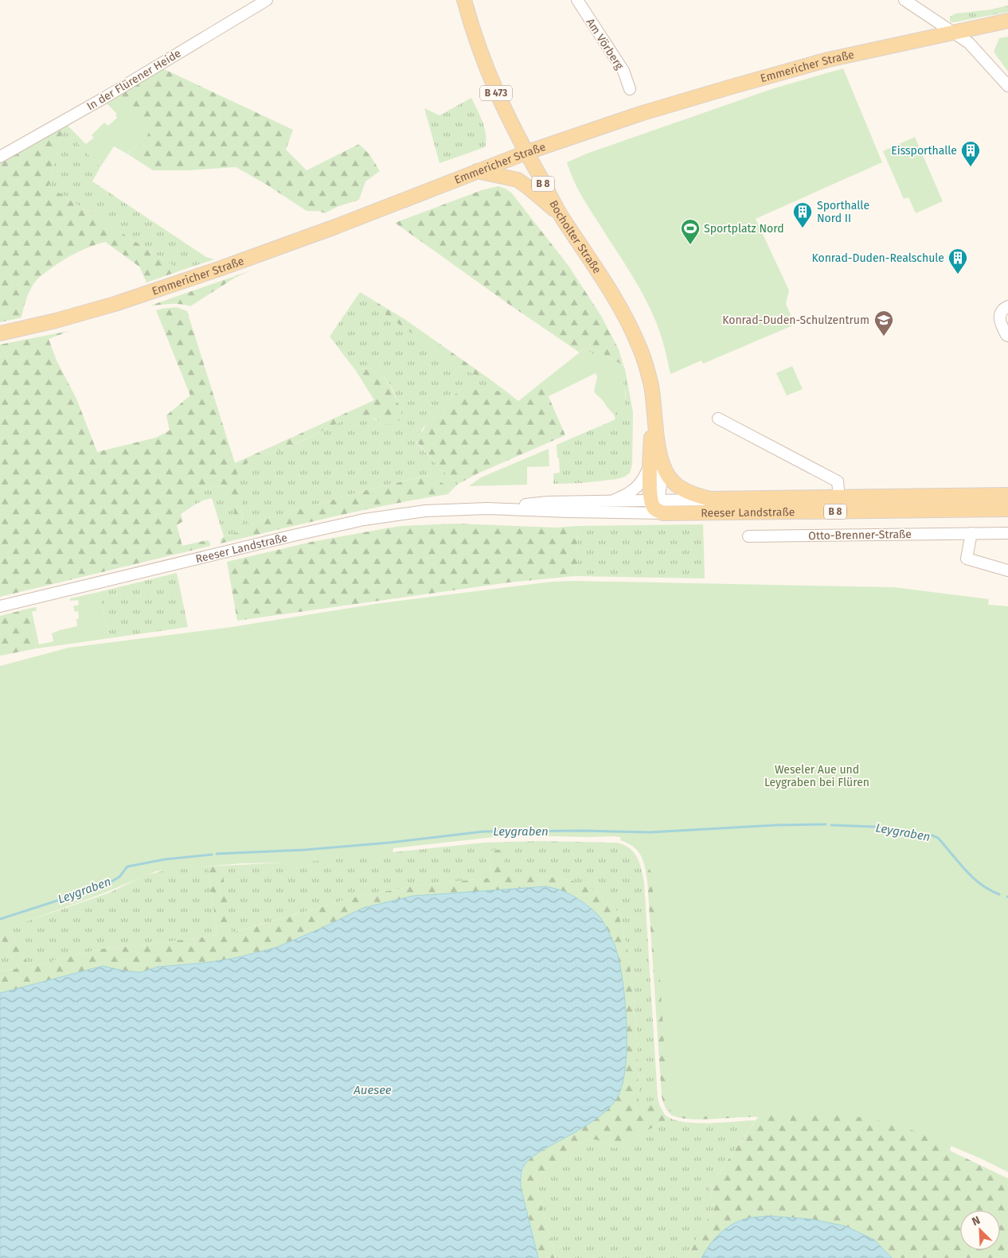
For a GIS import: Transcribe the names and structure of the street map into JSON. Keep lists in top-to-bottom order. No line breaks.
{"streets":{"main road":["Emmericher Straße","B 473","B 8","Bocholter Straße","Reeser Landstraße"],"street":["Am Vörberg","In der Flürener Heide","Otto-Brenner-Straße"]},"crossings":[["Emmericher Straße","Bocholter Straße"],["B 8","Bocholter Straße"],["B 8","Reeser Landstraße"],["Bocholter Straße","Reeser Landstraße"]],"water":["Leygraben","Auesee"],"parks":["Weseler Aue und Leygraben bei Flüren"],"places":{"building":["Eissporthalle","Sporthalle Nord II","Konrad-Duden-Realschule"],"sports":["Sportplatz Nord"],"school or university":["Konrad-Duden-Schulzentrum"]},"north":"top left"}
